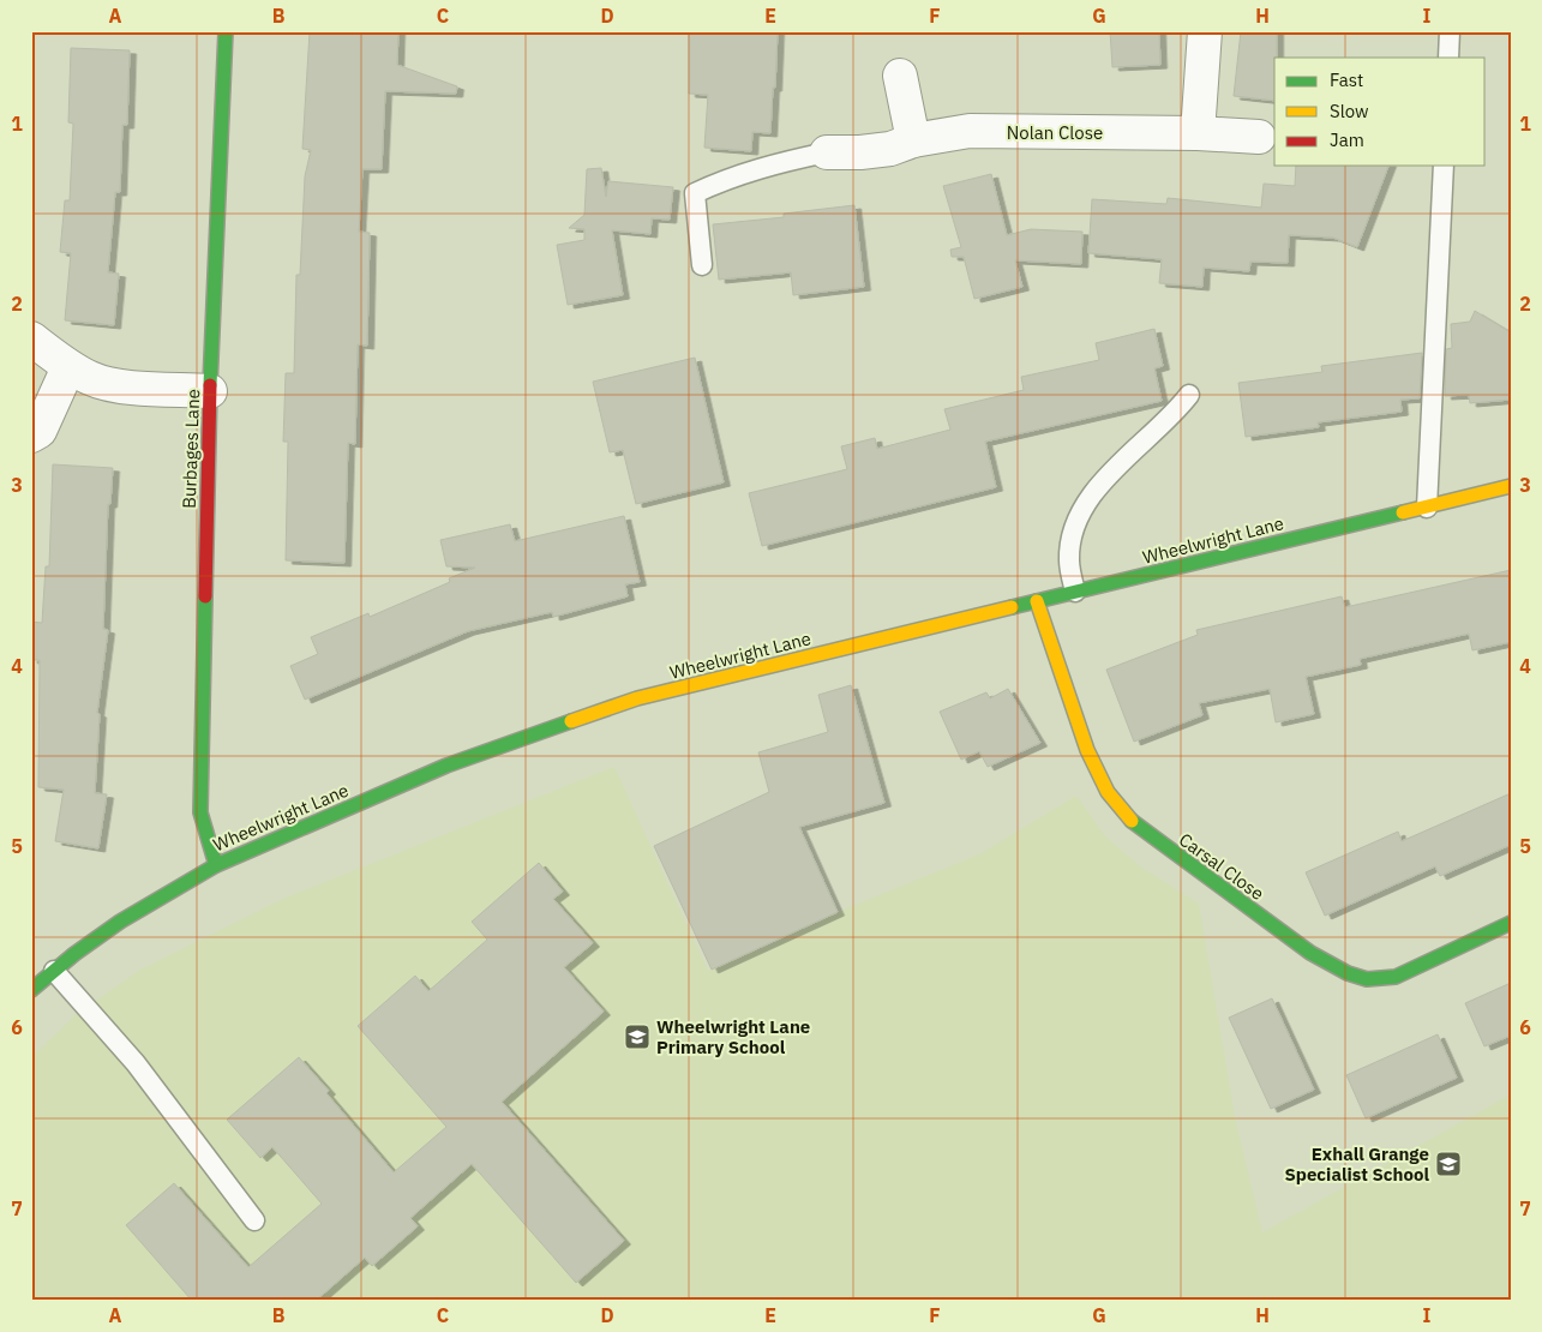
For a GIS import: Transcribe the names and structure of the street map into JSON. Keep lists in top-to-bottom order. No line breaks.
{"streets":{"street":["Nolan Close","Burbages Lane","Wheelwright Lane","Carsal Close"]},"crossings":[["Burbages Lane","Wheelwright Lane"],["Wheelwright Lane","Carsal Close"]],"places":{"school or university":["Wheelwright Lane Primary School","Exhall Grange Specialist School"]},"legend":["Fast","Slow","Jam"],"grid":{"columns":["A","B","C","D","E","F","G","H","I"],"rows":["1","2","3","4","5","6","7"]}}
